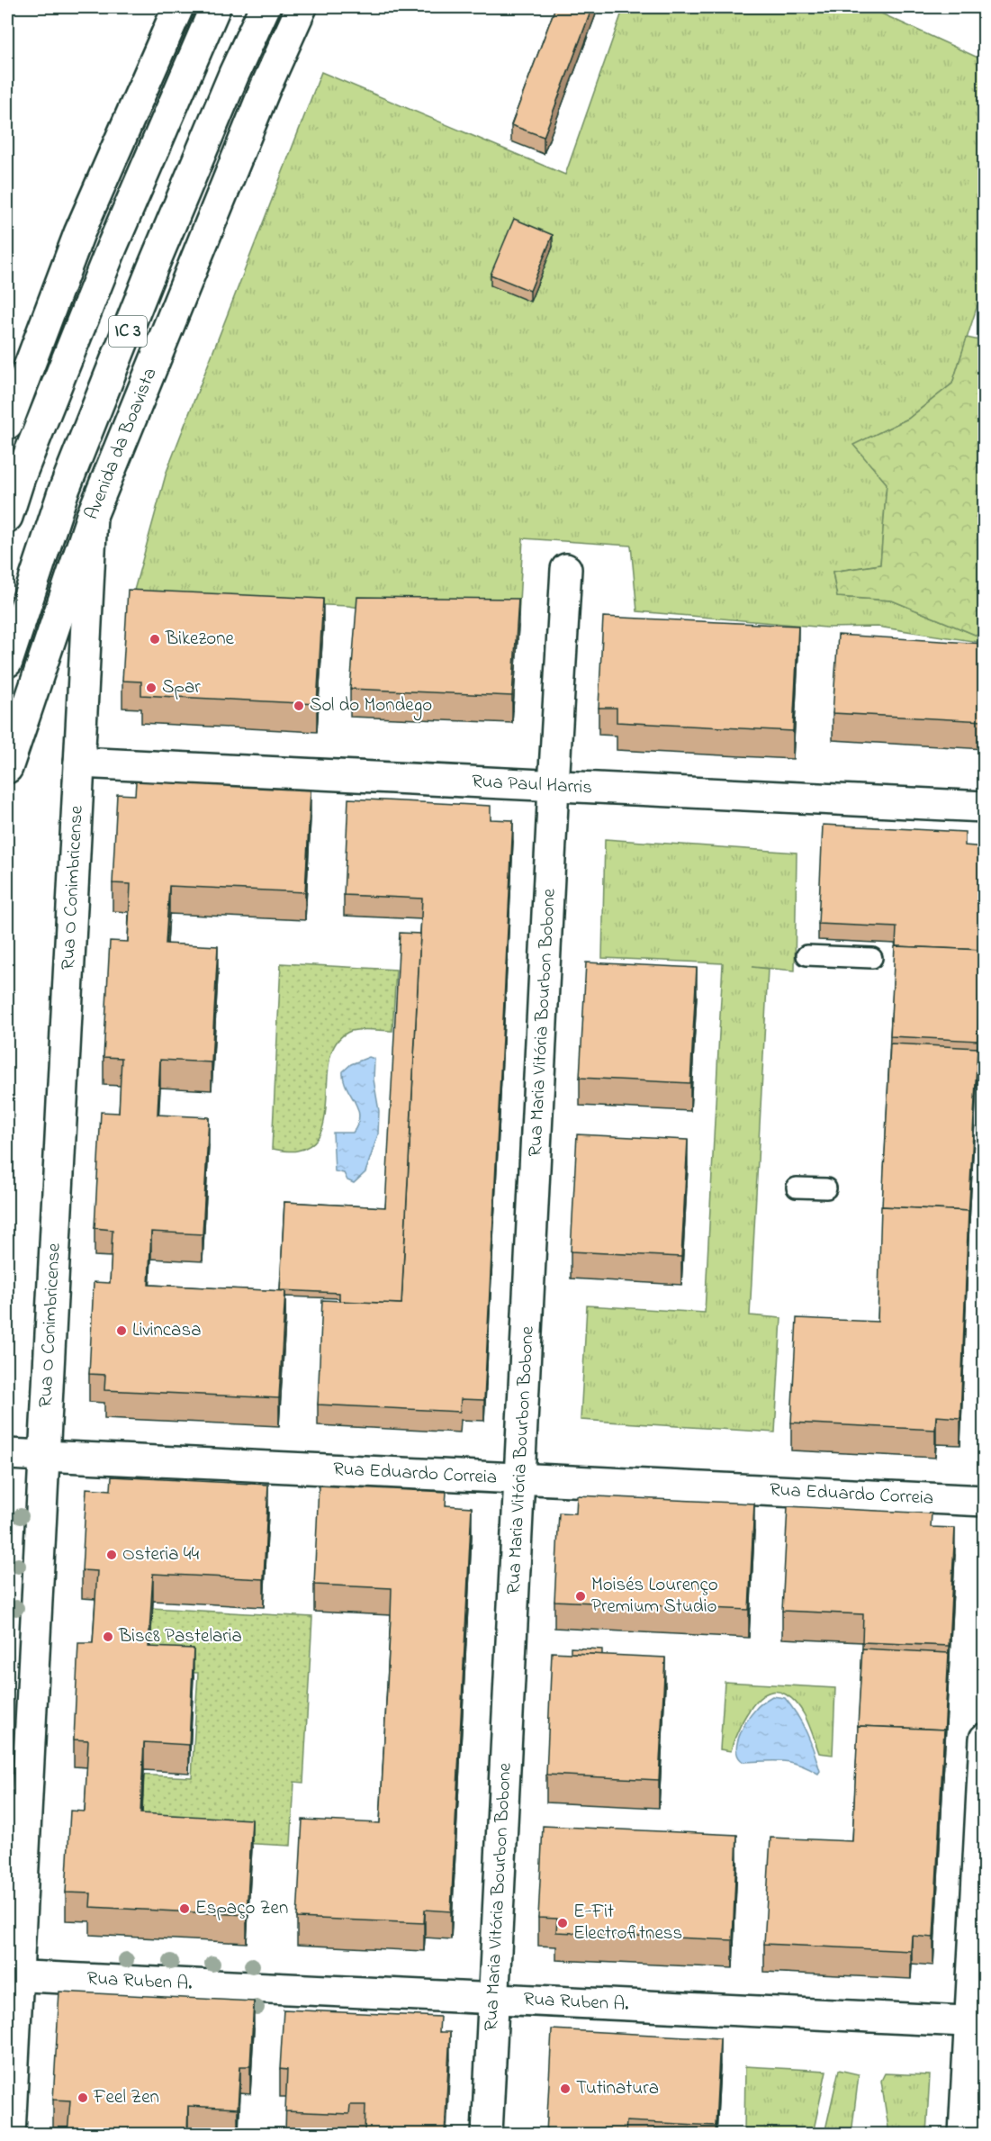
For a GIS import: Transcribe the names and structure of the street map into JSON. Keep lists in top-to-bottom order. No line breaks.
{"streets":{"main road":["IC 3","Avenida da Boavista","Rua Paul Harris","Rua O Conimbricense","Rua Maria Vitória Bourbon Bobone","Rua Eduardo Correia","Rua Ruben A."]},"crossings":[["Avenida da Boavista","Rua O Conimbricense"],["Rua Paul Harris","Rua O Conimbricense"],["Rua Paul Harris","Rua Maria Vitória Bourbon Bobone"],["Rua O Conimbricense","Rua Eduardo Correia"],["Rua O Conimbricense","Rua Ruben A."],["Rua Maria Vitória Bourbon Bobone","Rua Eduardo Correia"],["Rua Maria Vitória Bourbon Bobone","Rua Ruben A."]],"places":["Bikezone","Spar","Sol do Mondego","Livincasa","Osteria 44","Moisés Lourenço Premium Studio","Bisc8 Pastelaria","Espaço Zen","E-Fit Electrofitness","Tutinatura","Feel Zen"]}
